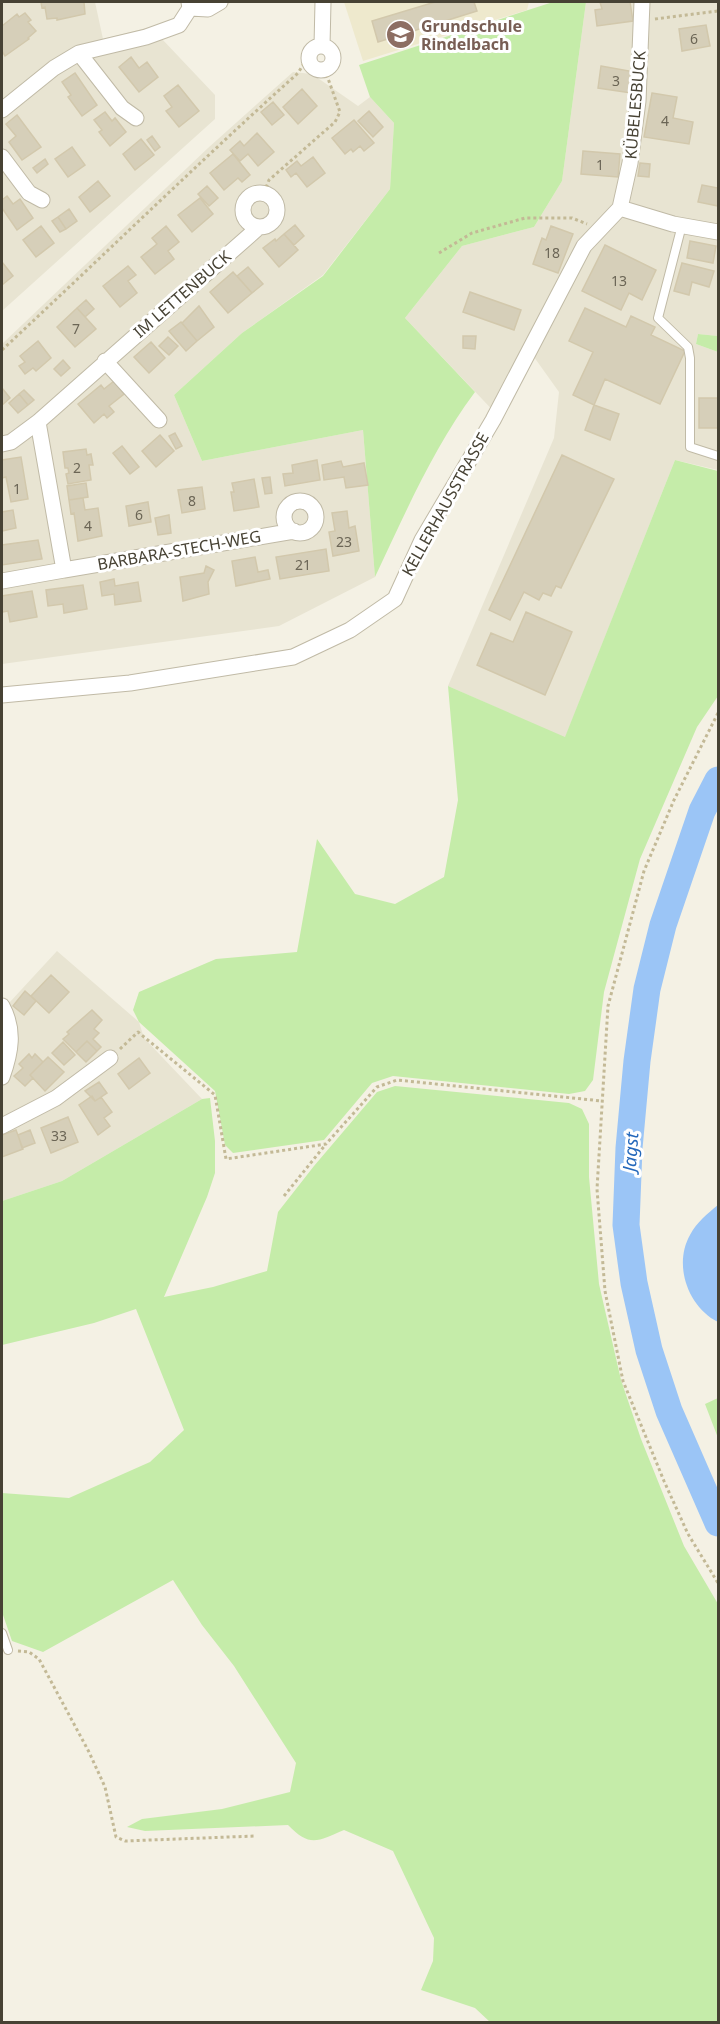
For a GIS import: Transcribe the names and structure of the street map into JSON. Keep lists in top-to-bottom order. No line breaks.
{"streets":{"street":["KÜBELESBUCK","IM LETTENBUCK","KELLERHAUSSTRASSE","BARBARA-STECH-WEG"]},"crossings":[["KÜBELESBUCK","KELLERHAUSSTRASSE"]],"water":["Jagst"],"places":{"school or university":["Grundschule Rindelbach"]},"house_numbers":["6","3","4","1","18","13","7","2","1","8","6","4","23","21","33"]}
